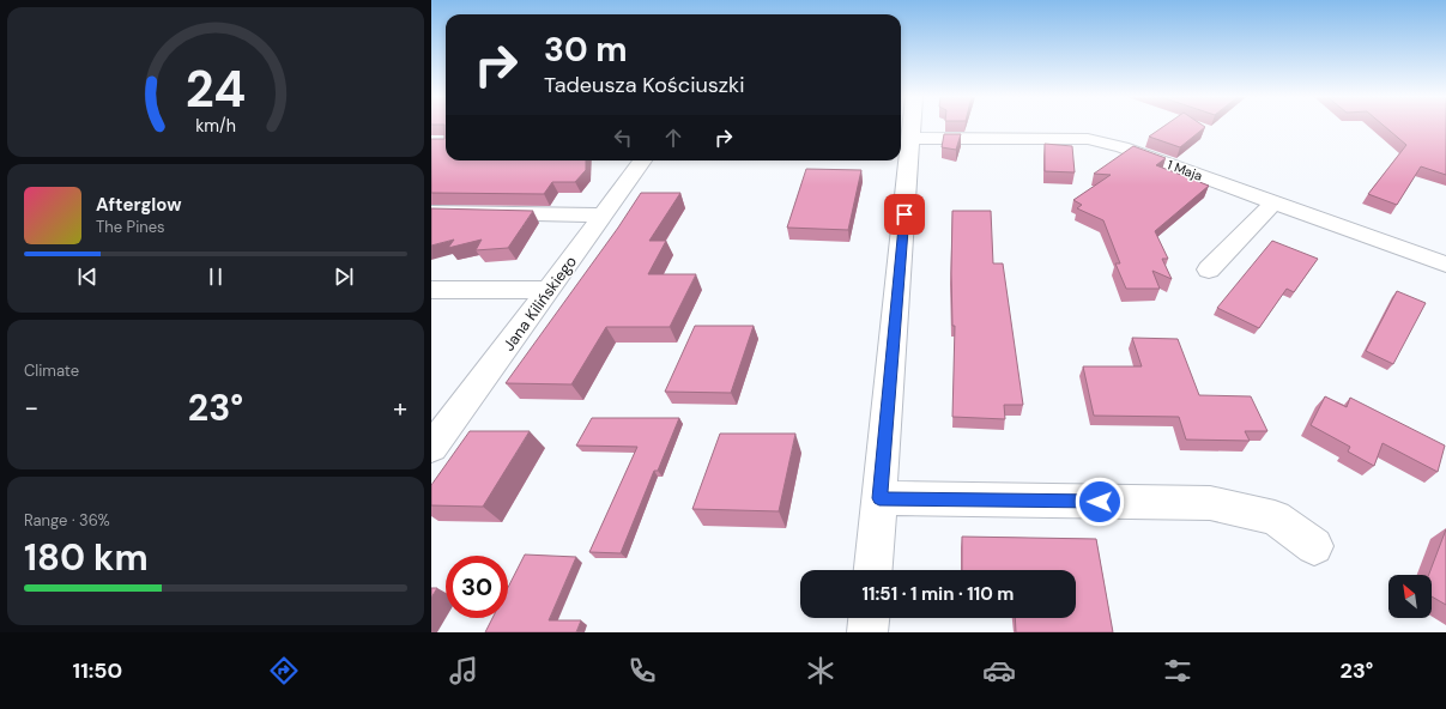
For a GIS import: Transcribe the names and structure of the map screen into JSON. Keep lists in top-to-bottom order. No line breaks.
{"streets":{"street":["1 Maja","Jana Kilińskiego"]},"north":"top left","page":{"turn":["30 m","Tadeusza Kościuszki"],"song":["Afterglow","The Pines"],"tile":["Climate",["Range · 36%","180 km"]],"heat":["−","23°","+"],"limit":"30","trip":"11:51 · 1 min · 110 m","tabs":["11:50","23°"],"gauge":["24","km/h"]}}
